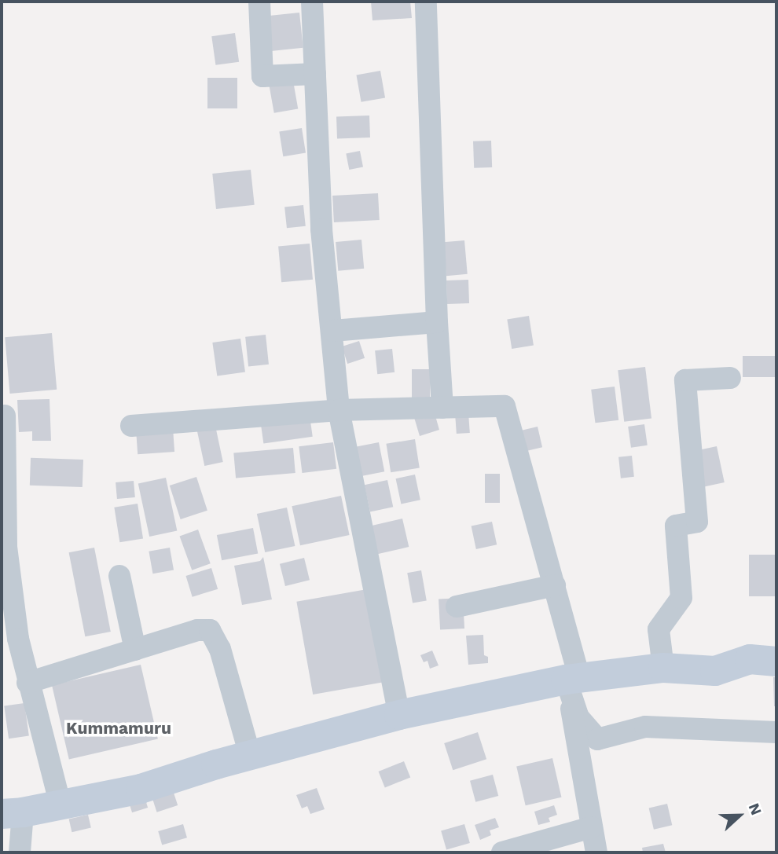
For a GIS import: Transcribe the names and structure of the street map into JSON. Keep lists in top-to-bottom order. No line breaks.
{"districts":["Kummamuru"],"north":"right"}
